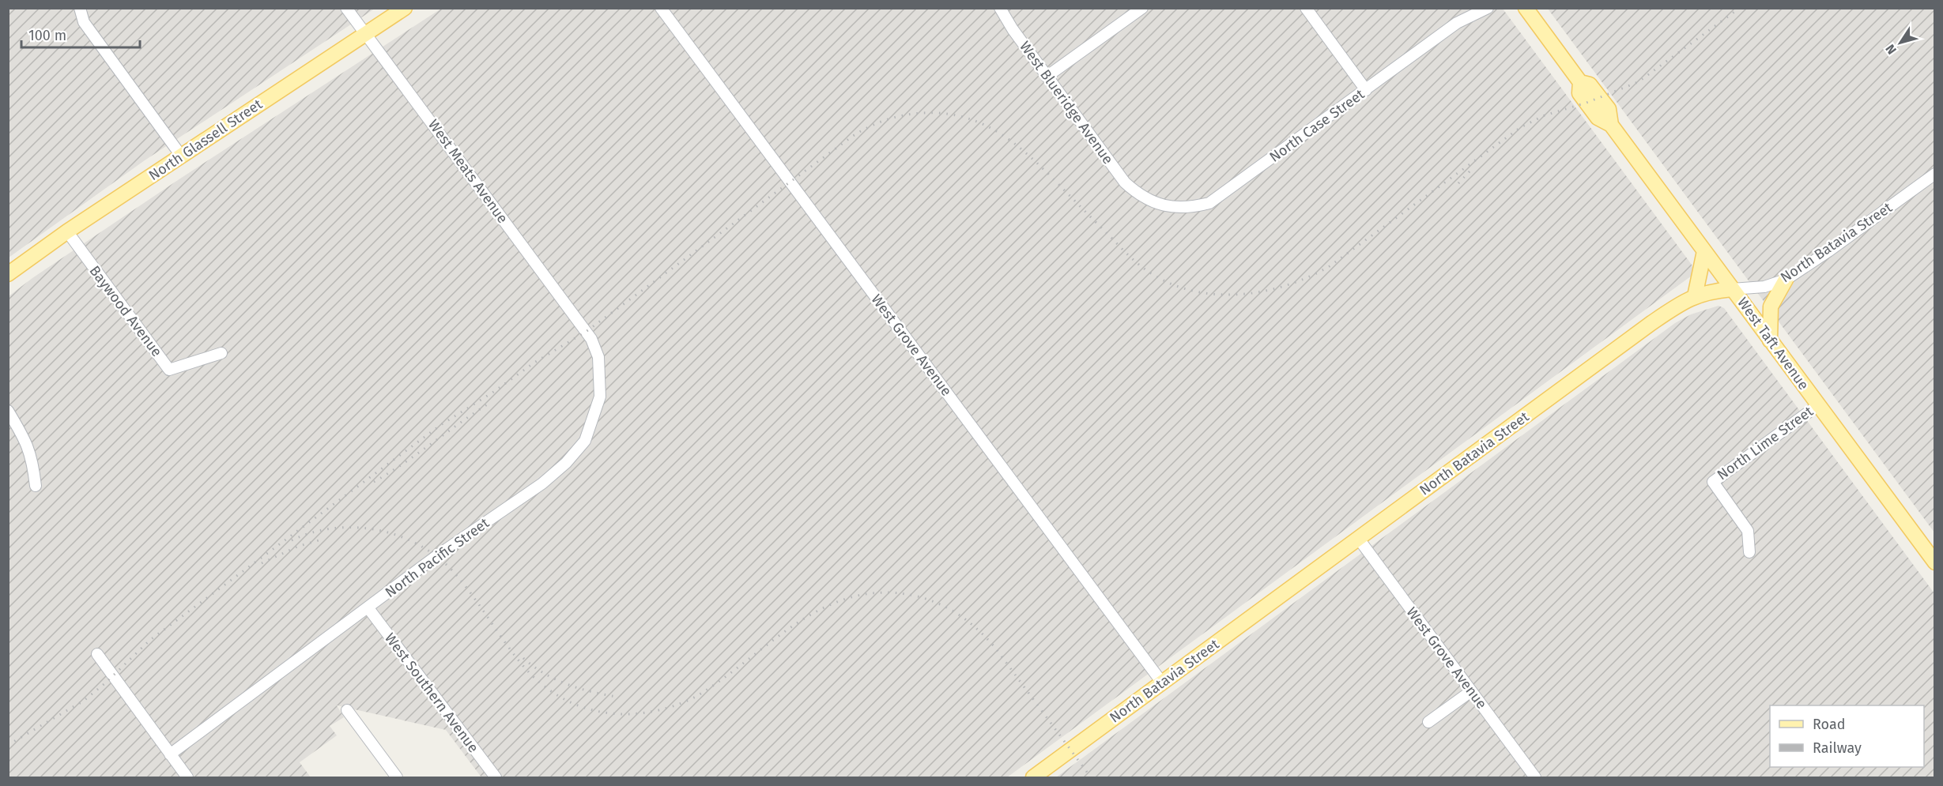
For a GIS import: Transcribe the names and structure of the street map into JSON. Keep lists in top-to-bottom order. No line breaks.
{"streets":{"main road":["North Glassell Street","North Batavia Street","West Taft Avenue"],"street":["West Blueridge Avenue","North Case Street","West Meats Avenue","Baywood Avenue","West Grove Avenue","North Lime Street","North Pacific Street","West Southern Avenue"]},"crossings":[["West Blueridge Avenue","North Case Street"],["North Glassell Street","West Meats Avenue"],["North Glassell Street","Baywood Avenue"],["West Meats Avenue","North Pacific Street"],["North Batavia Street","West Taft Avenue"],["North Batavia Street","West Grove Avenue"],["West Taft Avenue","North Lime Street"],["North Pacific Street","West Southern Avenue"]],"legend":["Road","Railway"],"scale_bar":"100 m","north":"bottom left"}
